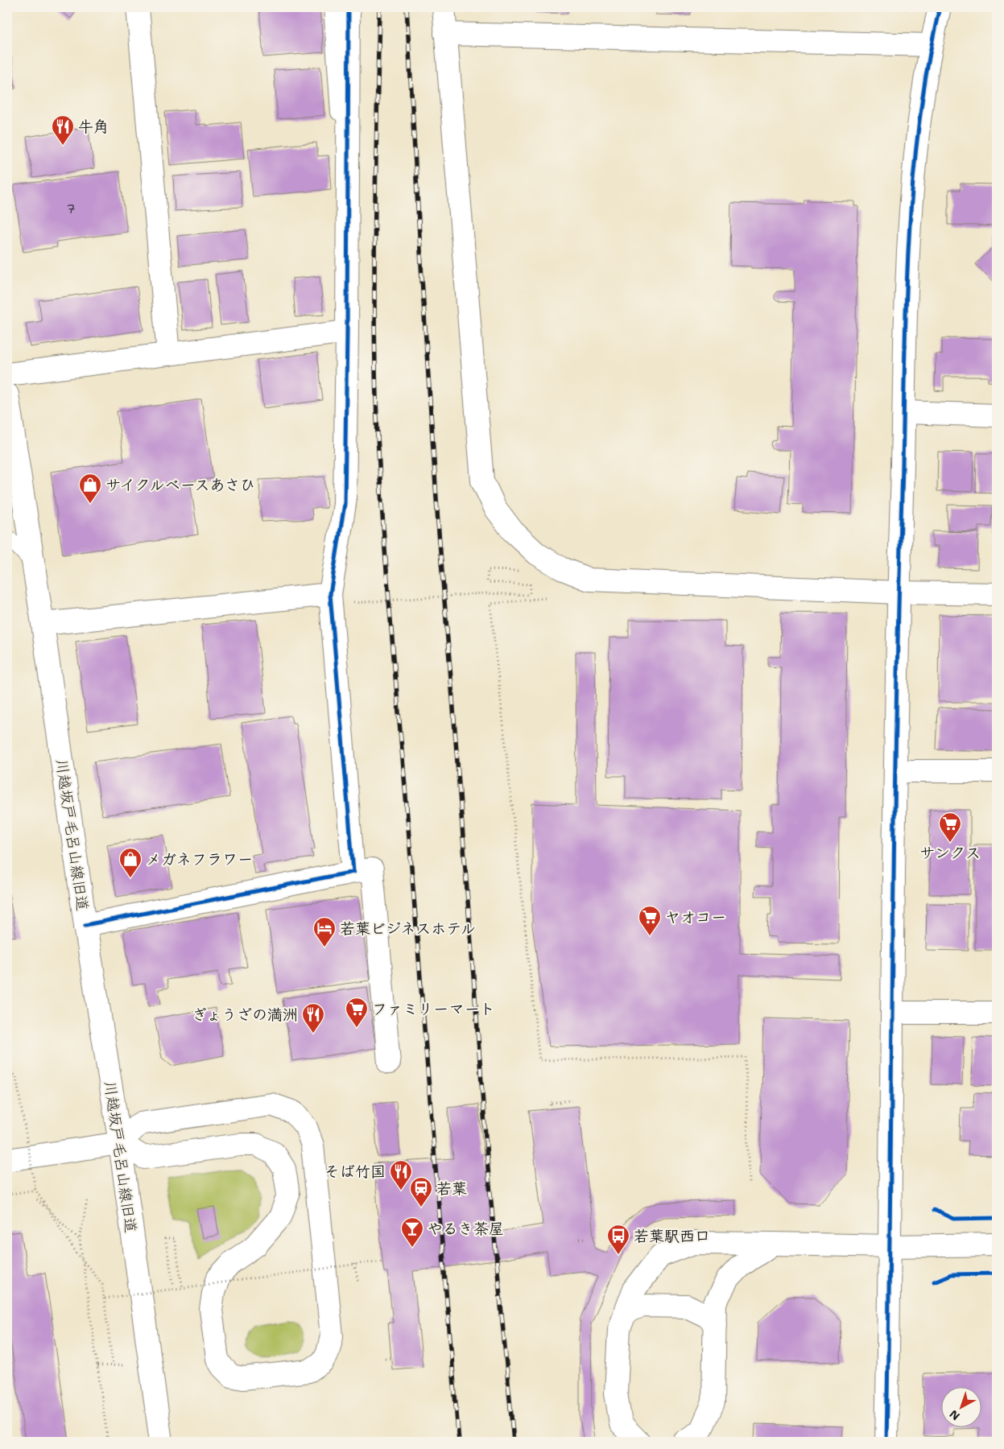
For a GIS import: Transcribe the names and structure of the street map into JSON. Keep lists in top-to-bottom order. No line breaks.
{"streets":{"street":["川越坂戸毛呂山線旧道"]},"places":{"restaurant":["牛角","ぎょうざの満洲","そば竹国"],"shop":["サイクルベースあさひ","メガネフラワー"],"supermarket":["サンクス","ヤオコー","ファミリーマート"],"hotel":["若葉ビジネスホテル"],"station":["若葉"],"bar":["やるき茶屋"],"bus stop":["若葉駅西口"]},"house_numbers":["7"],"north":"bottom left"}
